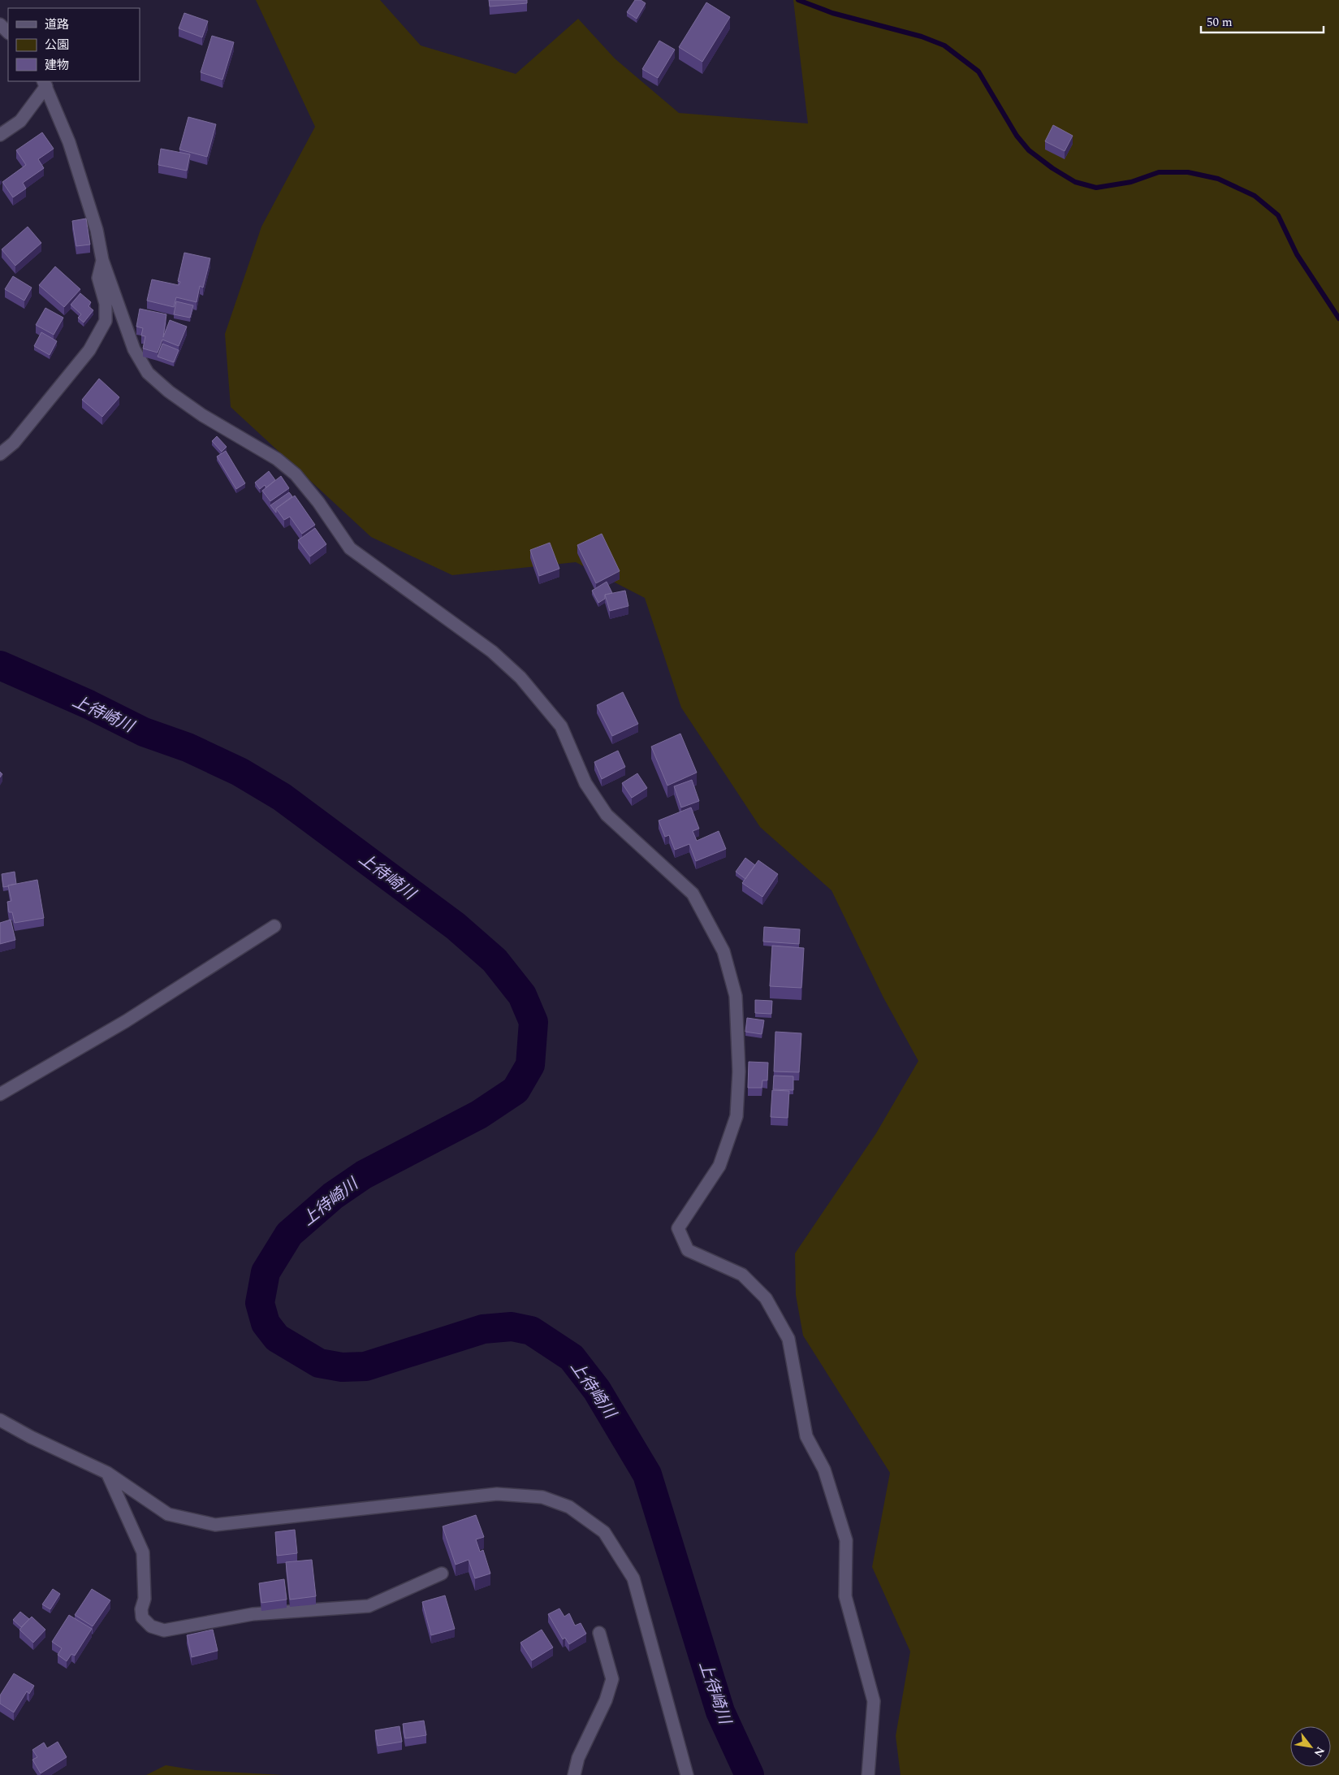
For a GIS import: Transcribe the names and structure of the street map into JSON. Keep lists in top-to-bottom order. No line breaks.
{"water":["上待崎川"],"legend":["道路","公園","建物"],"scale_bar":"50 m","north":"bottom right"}
